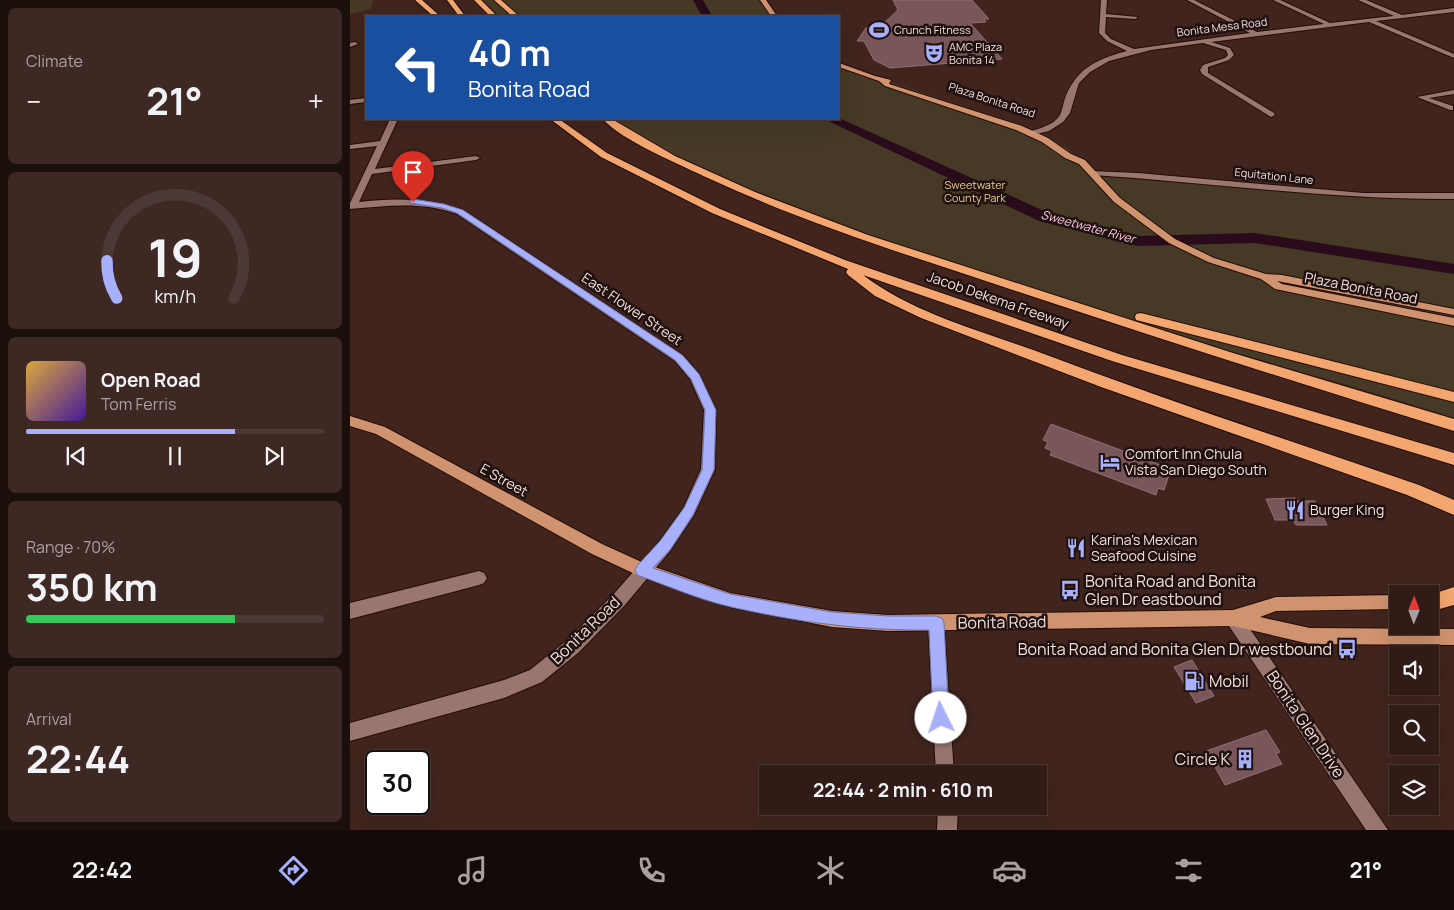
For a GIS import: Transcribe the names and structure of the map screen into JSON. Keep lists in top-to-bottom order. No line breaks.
{"streets":{"highway":["Jacob Dekema Freeway"],"main road":["Plaza Bonita Road","E Street","Bonita Road"],"street":["Bonita Mesa Road","Equitation Lane","East Flower Street","Bonita Glen Drive"]},"crossings":[["Bonita Mesa Road","Plaza Bonita Road"],["Plaza Bonita Road","Equitation Lane"],["East Flower Street","E Street"],["East Flower Street","Bonita Road"],["E Street","Bonita Road"],["Bonita Road","Bonita Glen Drive"]],"water":["Sweetwater River"],"parks":["Sweetwater County Park"],"places":{"sports":["Crunch Fitness"],"theatre":["AMC Plaza Bonita 14"],"hotel":["Comfort Inn Chula Vista San Diego South"],"restaurant":["Burger King","Karina's Mexican Seafood Cuisine"],"bus stop":["Bonita Road and Bonita Glen Dr eastbound","Bonita Road and Bonita Glen Dr westbound"],"fuel station":["Mobil"],"building":["Circle K"]},"north":"top","page":{"tile":["Climate",["Range · 70%","350 km"],["Arrival","22:44"]],"turn":["40 m","Bonita Road"],"heat":["−","21°","+"],"song":["Open Road","Tom Ferris"],"limit":"30","trip":"22:44 · 2 min · 610 m","tabs":["22:42","21°"],"gauge":["19","km/h"]}}
